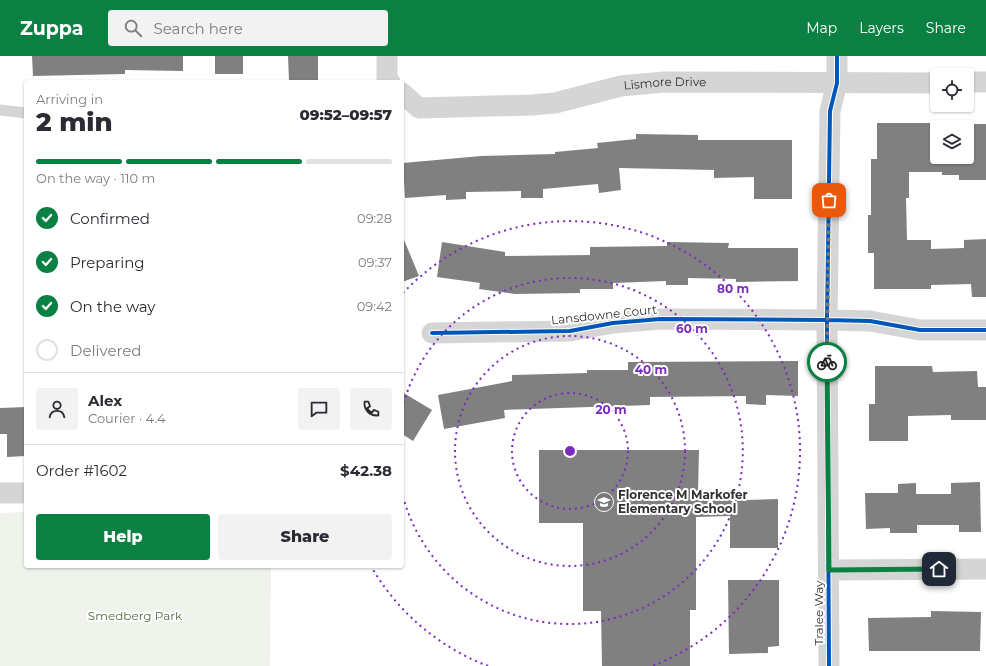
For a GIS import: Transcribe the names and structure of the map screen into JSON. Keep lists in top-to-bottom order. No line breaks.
{"streets":{"street":["Lismore Drive","Lansdowne Court","Tralee Way"]},"crossings":[["Lismore Drive","Tralee Way"],["Lansdowne Court","Tralee Way"]],"parks":["Smedberg Park"],"places":{"school or university":["Florence M Markofer Elementary School"]},"page":{"header":"Zuppa","search":"Search here","nav":["Map","Layers","Share"],"heading":["2 min","Arriving in","09:52–09:57"],"panel":["Alex","Courier · 4.4","Order #1602","$42.38"],"bar":"On the way · 110 m","list":[["Confirmed","09:28"],["Preparing","09:37"],["On the way","09:42"],"Delivered"],"buttons":["Help","Share"]},"rings":["80 m","60 m","40 m","20 m"]}
